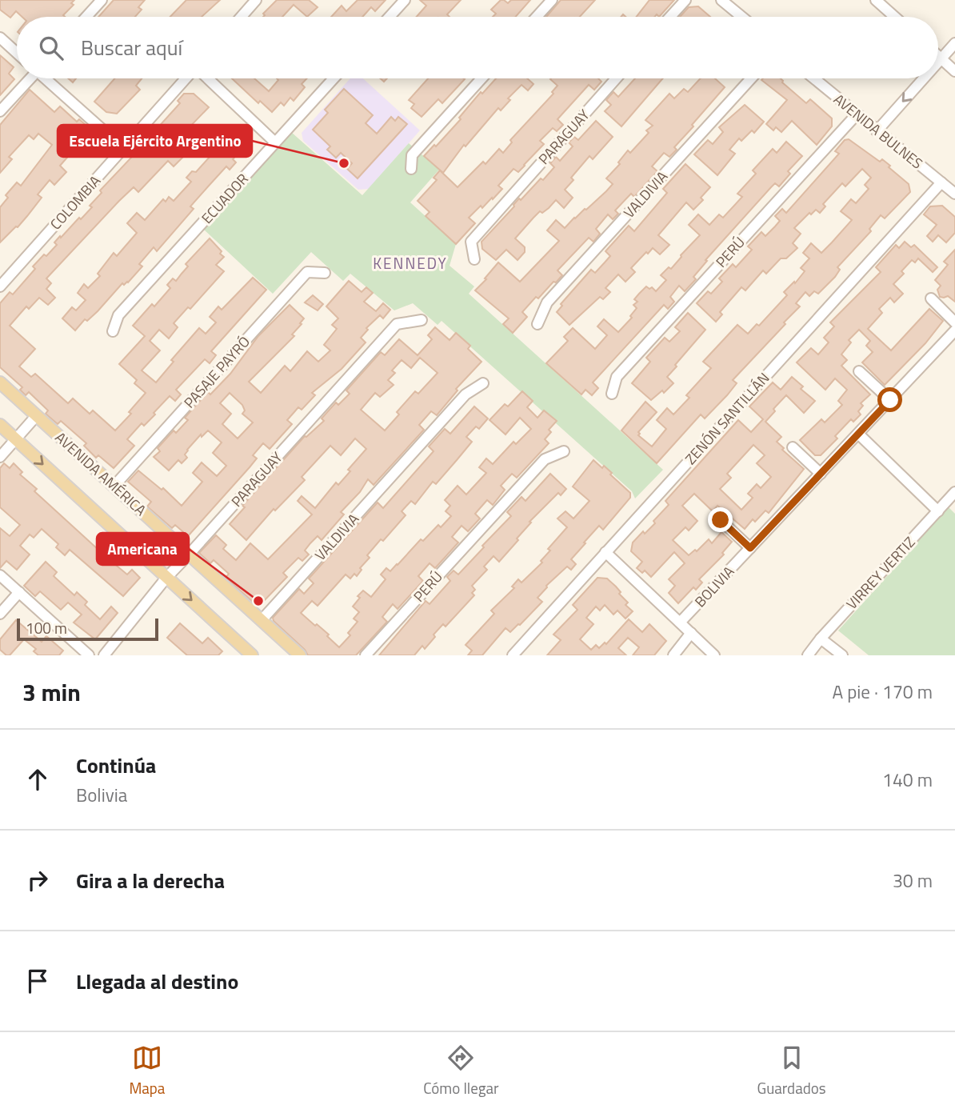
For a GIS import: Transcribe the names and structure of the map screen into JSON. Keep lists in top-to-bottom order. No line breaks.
{"streets":{"main road":["AVENIDA AMÉRICA"],"street":["AVENIDA BULNES","PARAGUAY","VALDIVIA","ECUADOR","COLOMBIA","PERÚ","PASAJE PAYRÓ","ZENÓN SANTILLÁN","VIRREY VERTIZ","BOLIVIA"]},"crossings":[["AVENIDA BULNES","PERÚ"],["AVENIDA BULNES","ZENÓN SANTILLÁN"],["PARAGUAY","AVENIDA AMÉRICA"],["VALDIVIA","AVENIDA AMÉRICA"],["PASAJE PAYRÓ","AVENIDA AMÉRICA"]],"districts":["KENNEDY"],"places":["Escuela Ejército Argentino","Americana"],"scale_bar":"100 m","page":{"search":"Buscar aquí","scale":"100 m","heading":["3 min","A pie · 170 m"],"list":[["Continúa","Bolivia","140 m"],["Gira a la derecha","30 m"],"Llegada al destino"],"nav":["Mapa","Cómo llegar","Guardados"]}}
